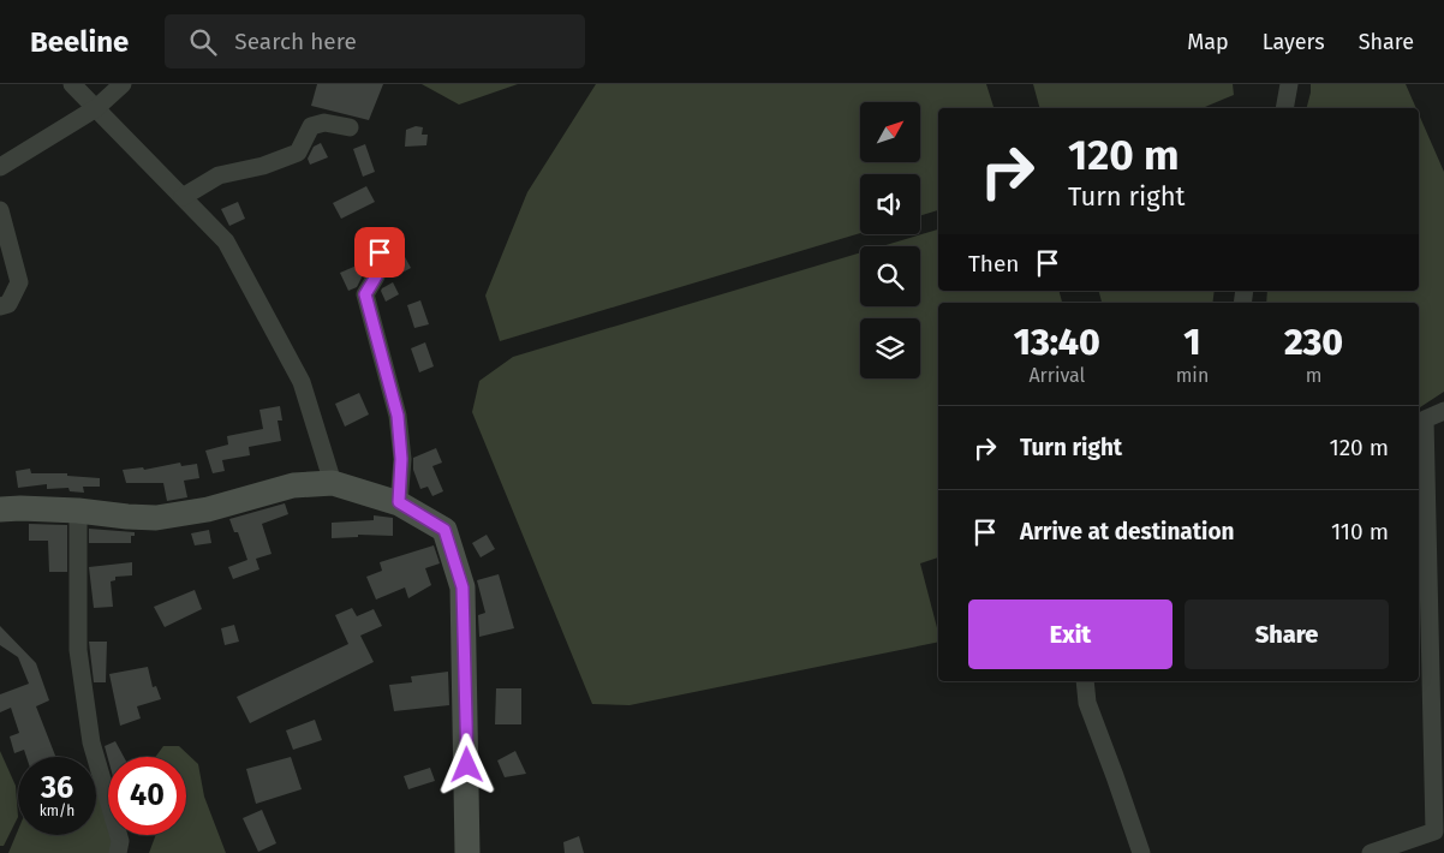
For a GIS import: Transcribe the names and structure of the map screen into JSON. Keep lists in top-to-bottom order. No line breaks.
{"north":"top right","page":{"header":"Beeline","search":"Search here","nav":["Map","Layers","Share"],"turn":["120 m","Turn right"],"then":"Then","eta":["13:40","Arrival","1","min","230","m"],"list":[{"name":"Turn right","value":"120 m"},{"name":"Arrive at destination","value":"110 m"}],"buttons":["Exit","Share"],"speed":"36 km/h","limit":"40"}}
